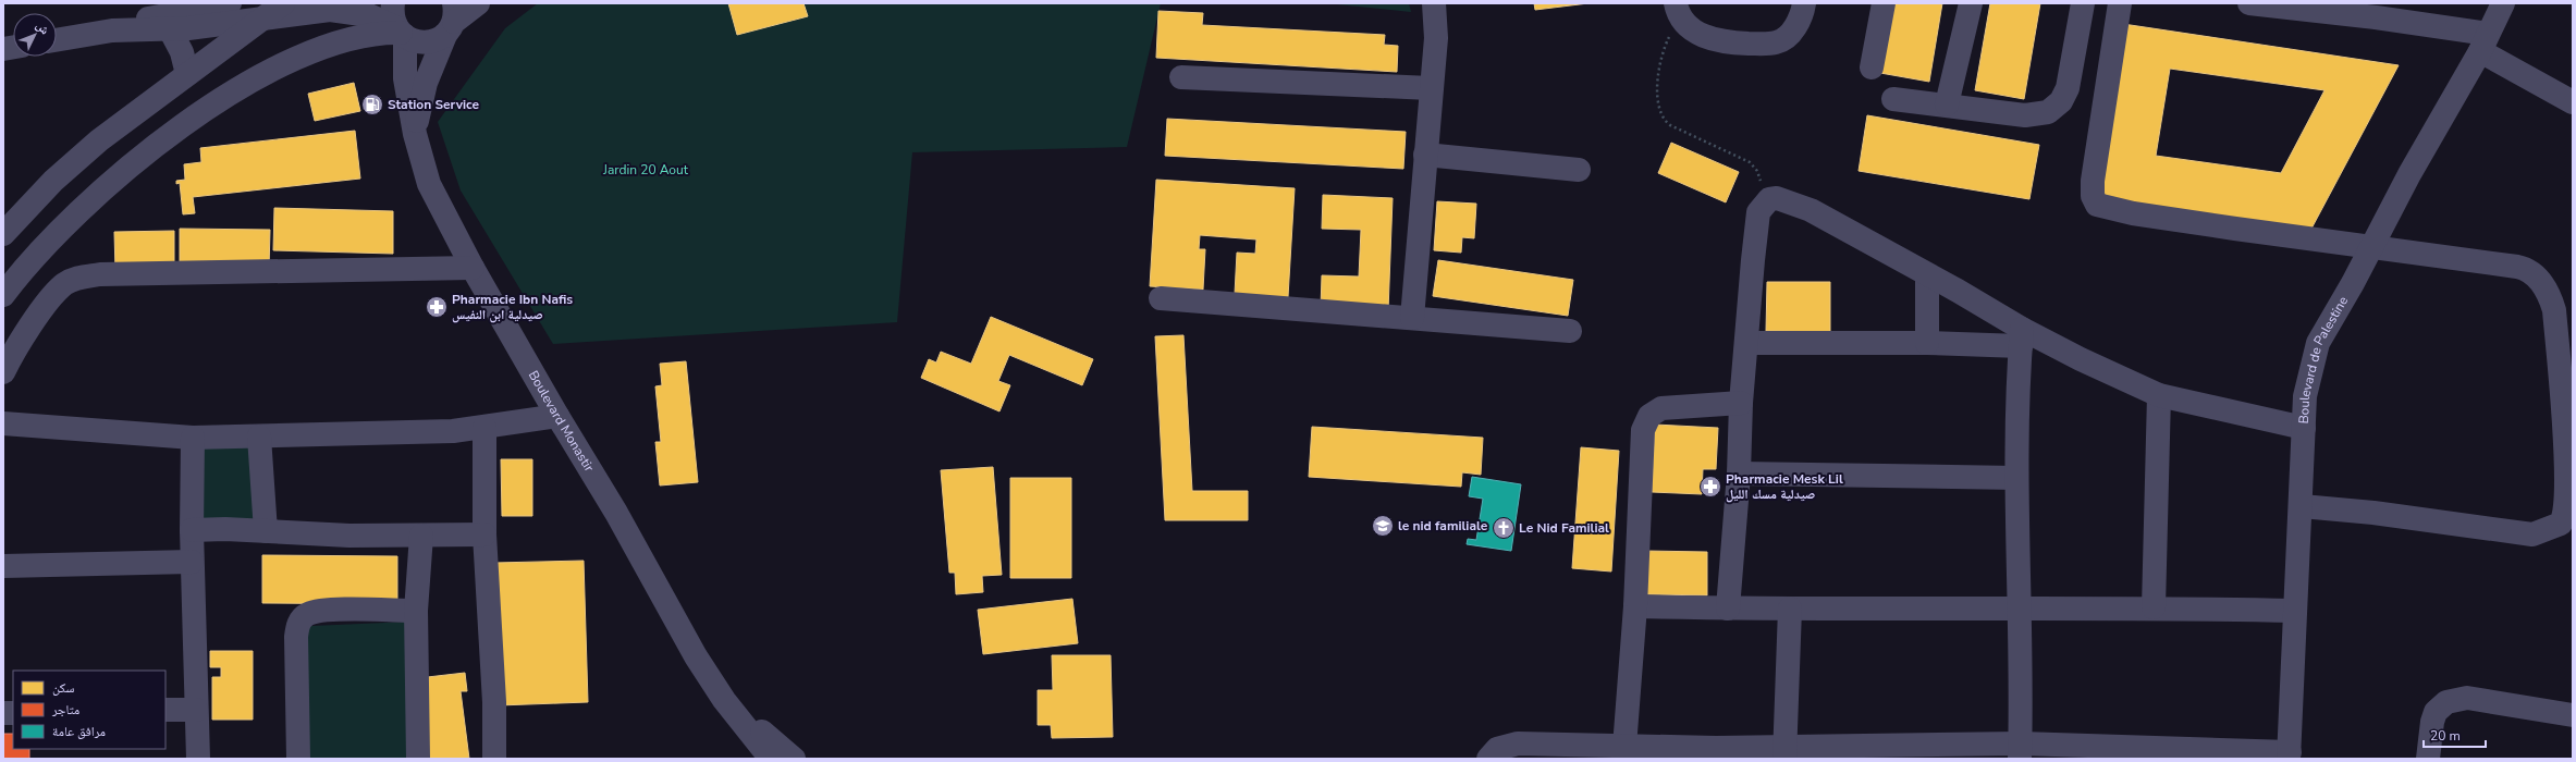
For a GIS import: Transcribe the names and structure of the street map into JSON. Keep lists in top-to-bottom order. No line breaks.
{"streets":{"street":["Boulevard de Palestine","Boulevard Monastir"]},"parks":["Jardin 20 Aout"],"places":{"fuel station":["Station Service"],"pharmacy":["Pharmacie Ibn Nafis صيدلية ابن النفيس","Pharmacie Mesk Lil صيدلية مسك الليل"],"school or university":["le nid familiale"],"church":["Le Nid Familial"]},"legend":["سكن","متاجر","مرافق عامة"],"scale_bar":"20 m","north":"top right"}
